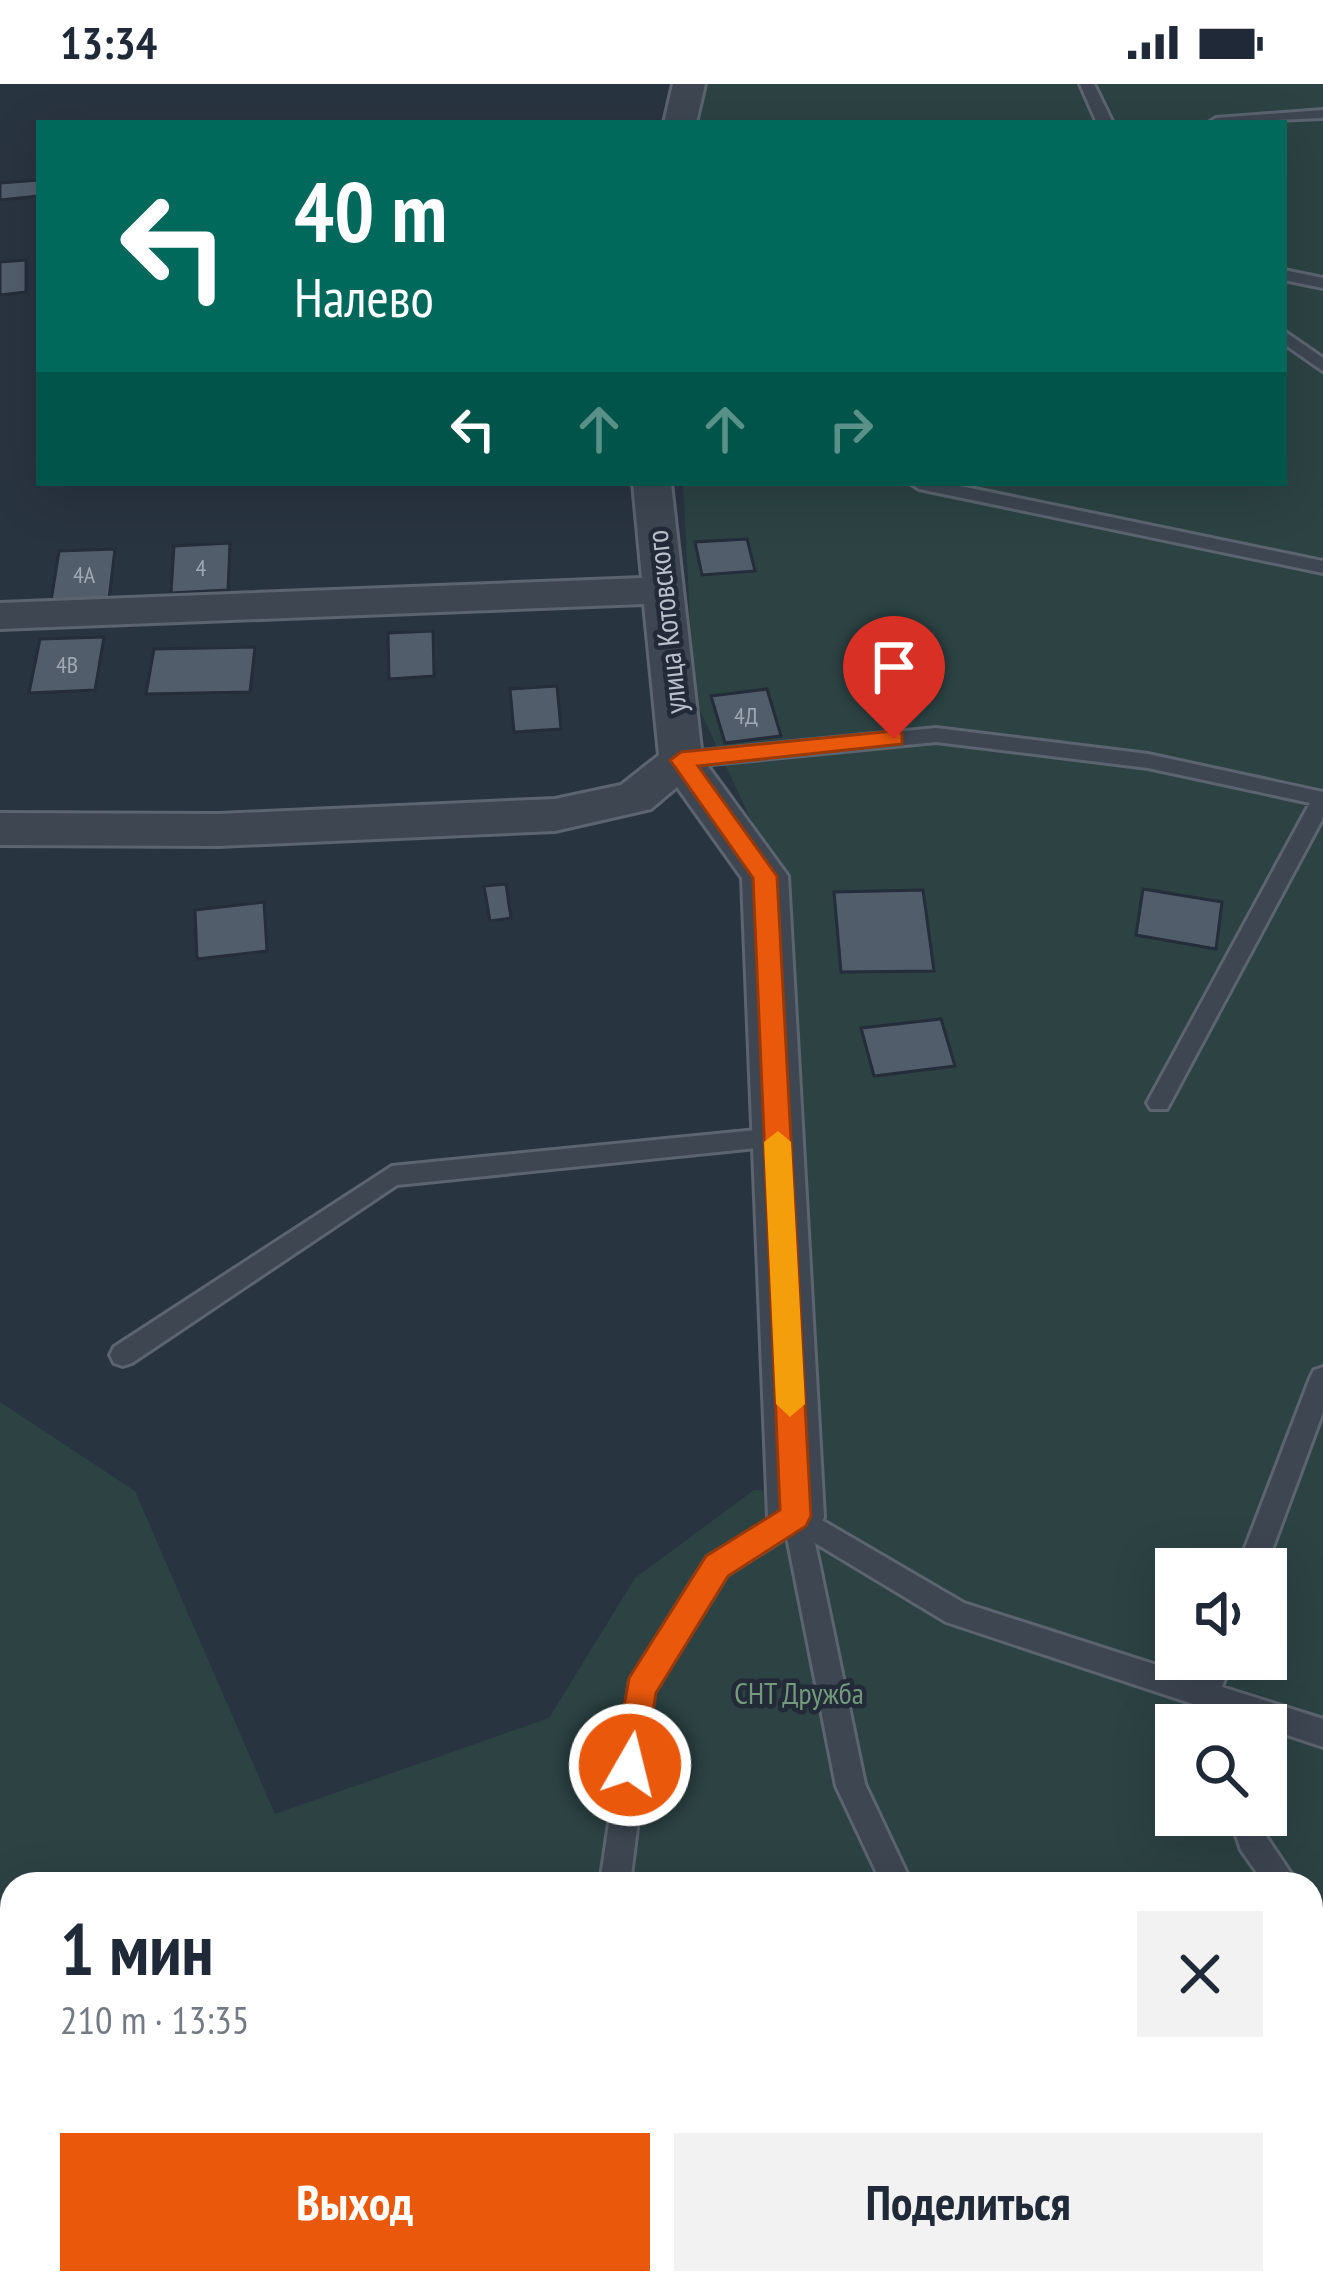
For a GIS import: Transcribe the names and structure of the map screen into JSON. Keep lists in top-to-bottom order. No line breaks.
{"streets":{"street":["улица Котовского"]},"parks":["СНТ Дружба"],"house_numbers":["4","4А","4В","4Д"],"page":{"status":"13:34","turn":["40 m","Налево"],"heading":["1 мин","210 m · 13:35"],"buttons":["Выход","Поделиться"]}}
